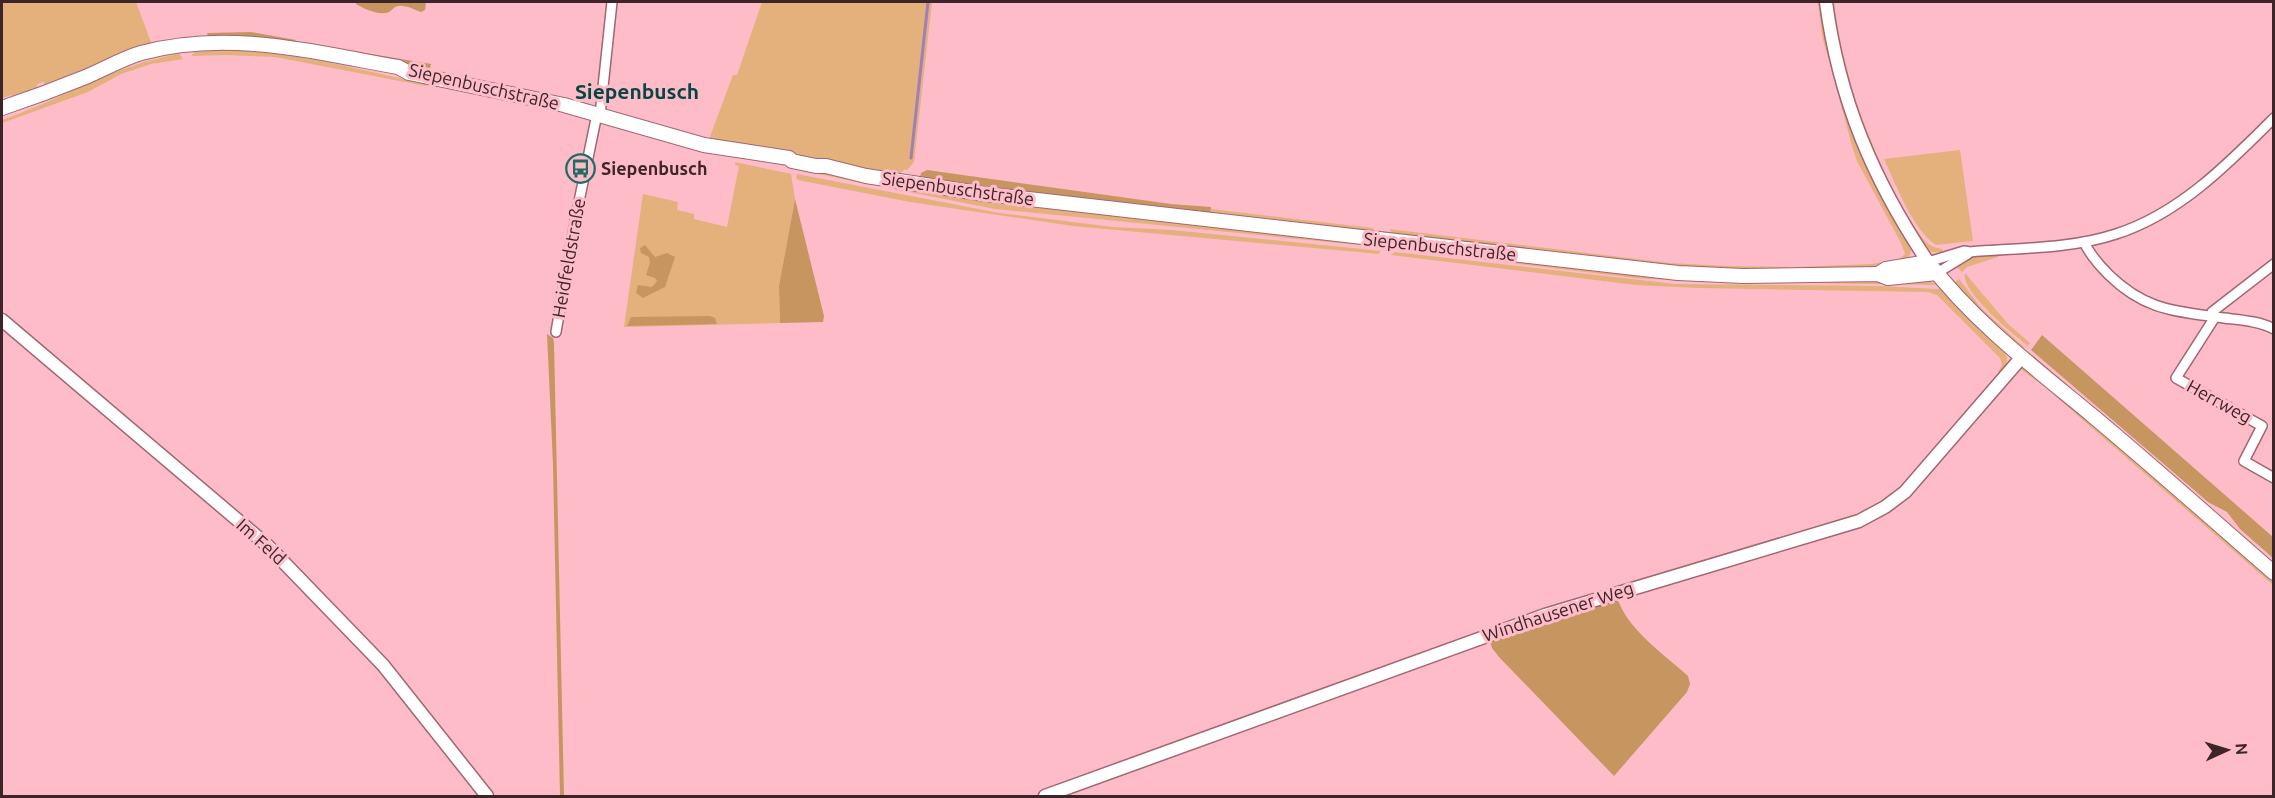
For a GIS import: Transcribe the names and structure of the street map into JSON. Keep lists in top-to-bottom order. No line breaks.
{"streets":{"main road":["Siepenbuschstraße"],"street":["Heidfeldstraße","Herrweg","Im Feld","Windhausener Weg"]},"crossings":[["Siepenbuschstraße","Heidfeldstraße"]],"districts":["Siepenbusch"],"places":{"bus stop":["Siepenbusch"]},"north":"right"}
